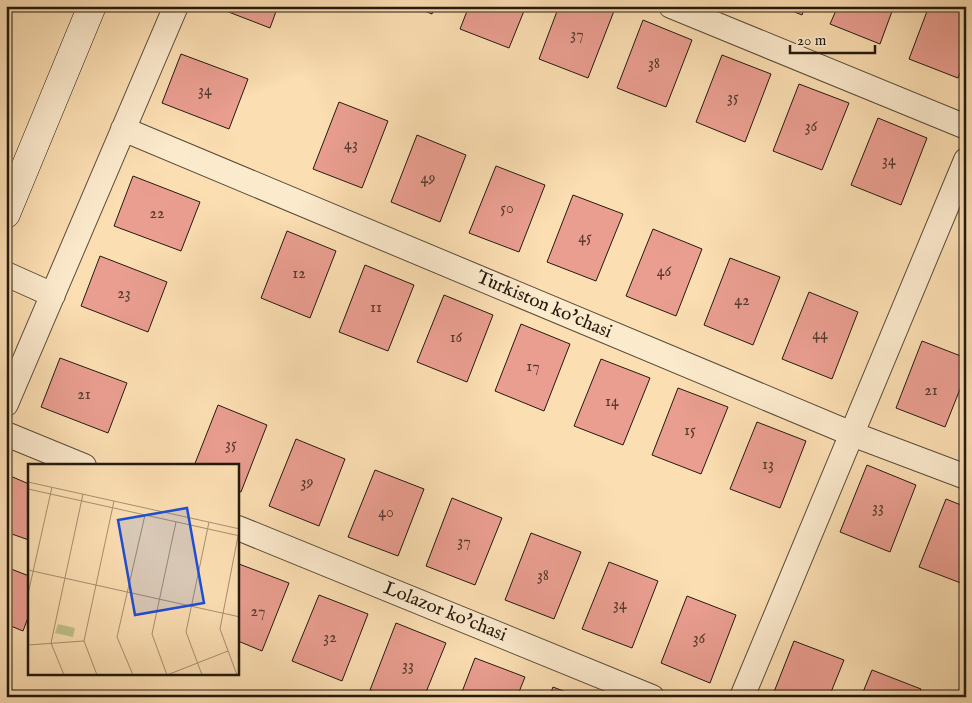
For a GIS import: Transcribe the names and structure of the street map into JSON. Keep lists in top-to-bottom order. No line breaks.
{"streets":{"street":["Turkiston ko'chasi","Lolazor ko'chasi"]},"house_numbers":["37","38","34","35","36","43","34","49","50","22","45","46","12","23","42","11","44","16","17","21","21","14","15","35","13","39","33","40","37","38","34","27","32","36","33"],"scale_bar":"20 m"}
